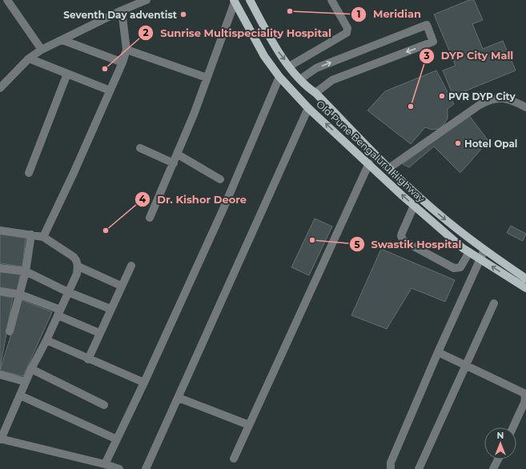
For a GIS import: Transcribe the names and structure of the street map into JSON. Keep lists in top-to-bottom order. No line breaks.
{"streets":{"main road":["Old Pune Bengaluru Highway"]},"places":["Meridian","Seventh Day adventist","Sunrise Multispeciality Hospital","PVR DYP City","DYP City Mall","Hotel Opal","Dr. Kishor Deore","Swastik Hospital"],"north":"top"}
